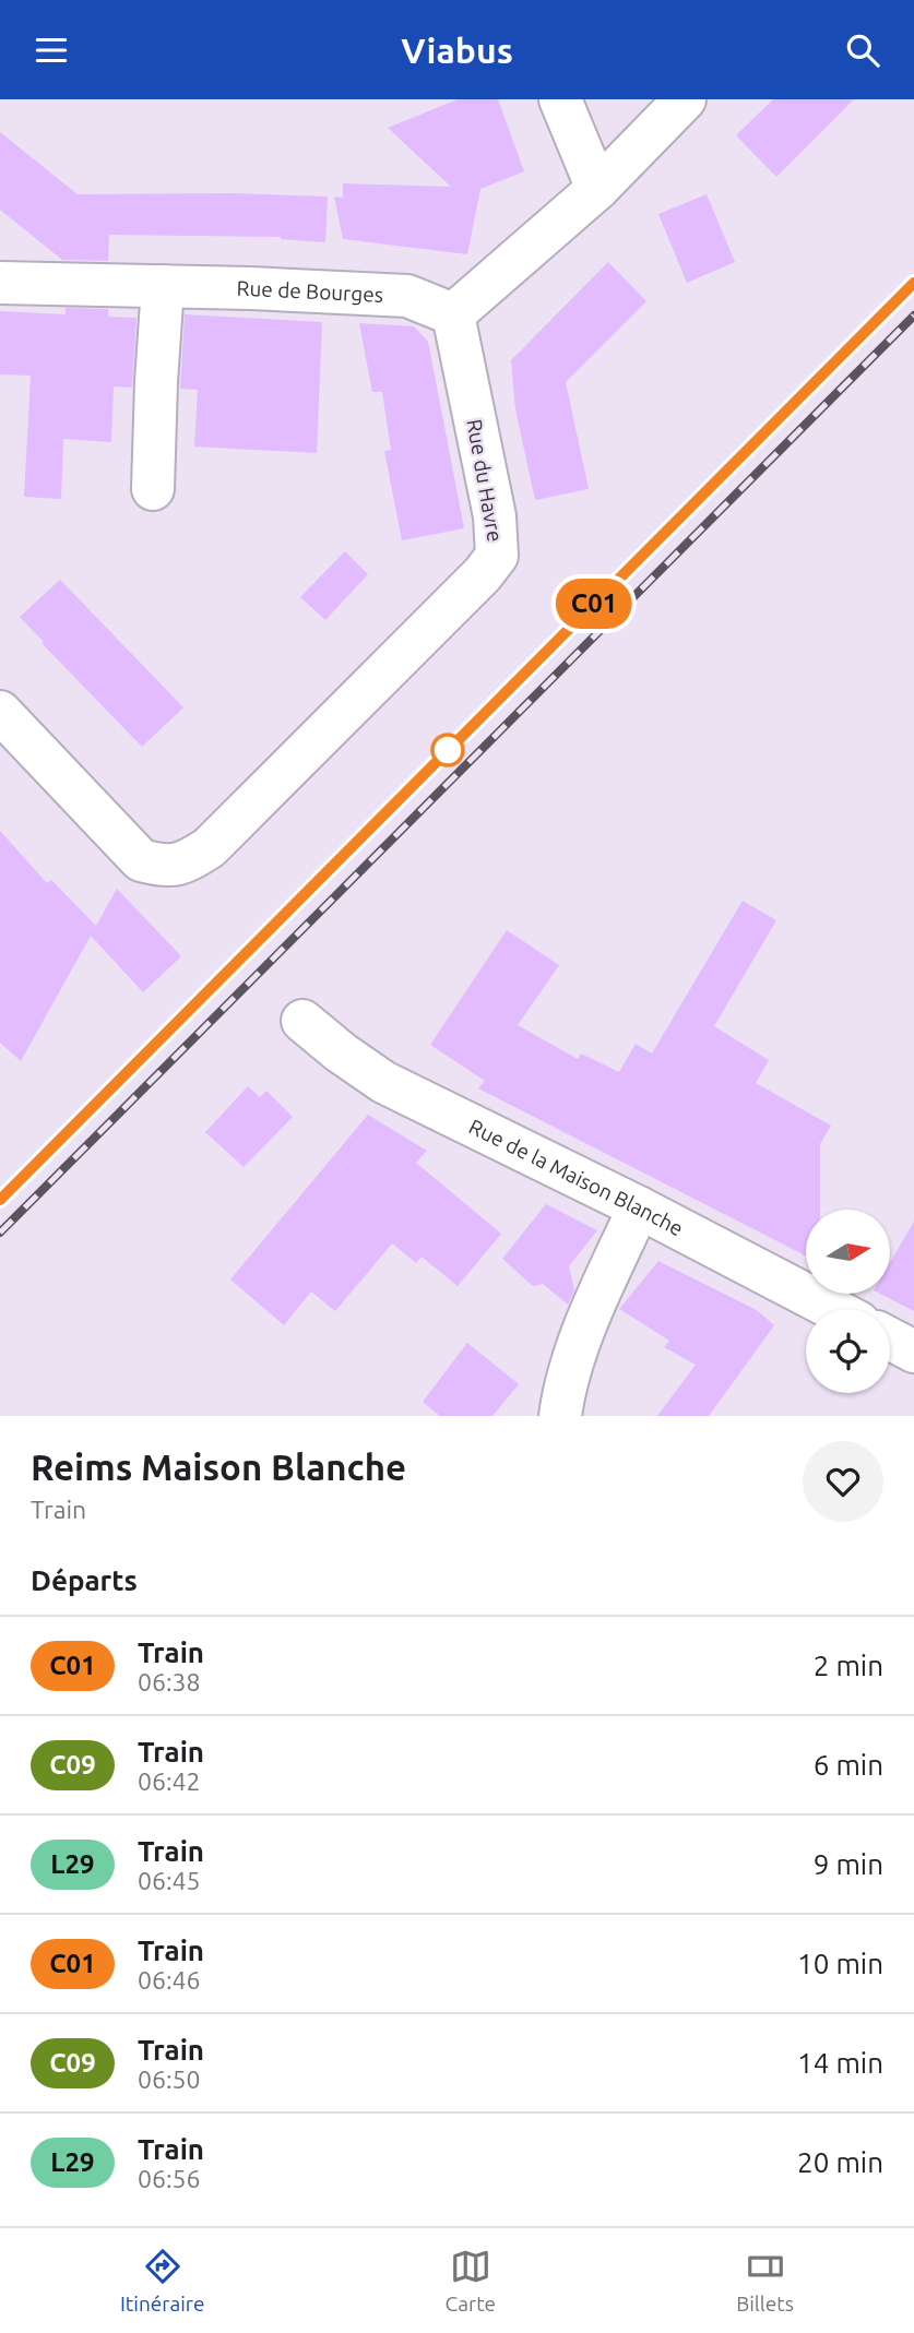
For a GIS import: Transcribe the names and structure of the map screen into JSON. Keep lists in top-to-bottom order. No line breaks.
{"streets":{"street":["Rue de Bourges","Rue du Havre","Rue de la Maison Blanche"]},"crossings":[["Rue de Bourges","Rue du Havre"]],"north":"right","page":{"header":"Viabus","on_map":"C01","heading":[["Reims Maison Blanche","Train"],"Départs"],"list":[{"mark":"C01","name":"Train","note":"06:38","value":"2 min"},{"mark":"C09","name":"Train","note":"06:42","value":"6 min"},{"mark":"L29","name":"Train","note":"06:45","value":"9 min"},{"mark":"C01","name":"Train","note":"06:46","value":"10 min"},{"mark":"C09","name":"Train","note":"06:50","value":"14 min"},{"mark":"L29","name":"Train","note":"06:56","value":"20 min"}],"tabs":["Itinéraire","Carte","Billets"]}}
